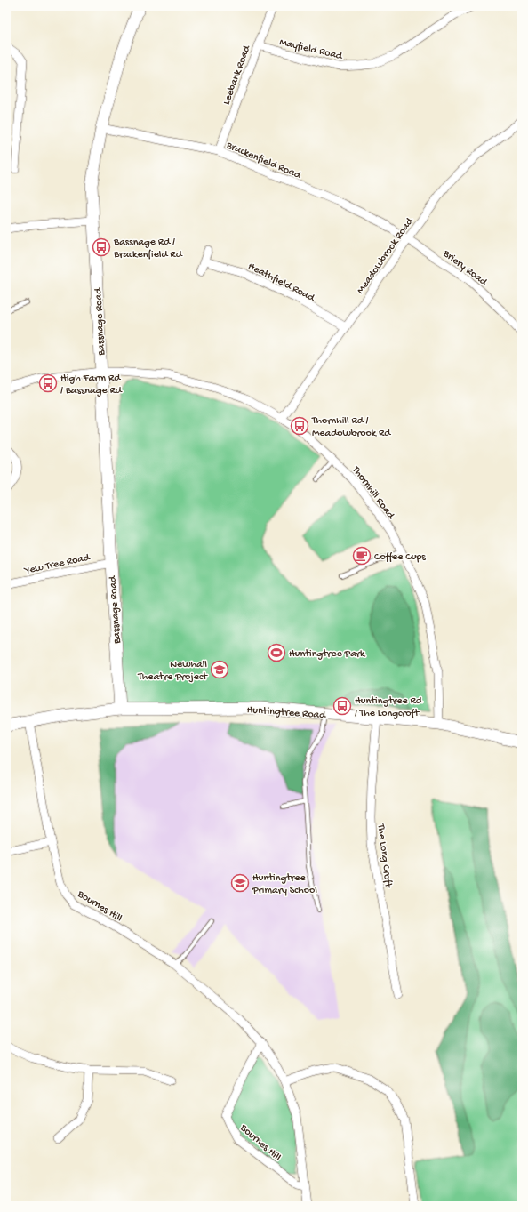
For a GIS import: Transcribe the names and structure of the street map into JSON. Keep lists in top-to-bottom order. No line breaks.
{"streets":{"street":["Mayfield Road","Leebank Road","Brackenfield Road","Meadowbrook Road","Briery Road","Heathfield Road","Bassnage Road","Thornhill Road","Yew Tree Road","Huntingtree Road","The Long Croft","Bournes Hill"]},"crossings":[["Mayfield Road","Leebank Road"],["Leebank Road","Brackenfield Road"],["Brackenfield Road","Meadowbrook Road"],["Brackenfield Road","Briery Road"],["Brackenfield Road","Bassnage Road"],["Meadowbrook Road","Briery Road"],["Meadowbrook Road","Heathfield Road"],["Meadowbrook Road","Thornhill Road"],["Bassnage Road","Thornhill Road"],["Bassnage Road","Yew Tree Road"],["Bassnage Road","Huntingtree Road"],["Thornhill Road","Huntingtree Road"],["Huntingtree Road","The Long Croft"],["Huntingtree Road","Bournes Hill"]],"places":{"bus stop":["Bassnage Rd / Brackenfield Rd","High Farm Rd / Bassnage Rd","Thornhill Rd / Meadowbrook Rd","Huntingtree Rd / The Longcroft"],"cafe":["Coffee Cups"],"sports":["Huntingtree Park"],"school or university":["Newhall Theatre Project","Huntingtree Primary School"]}}
